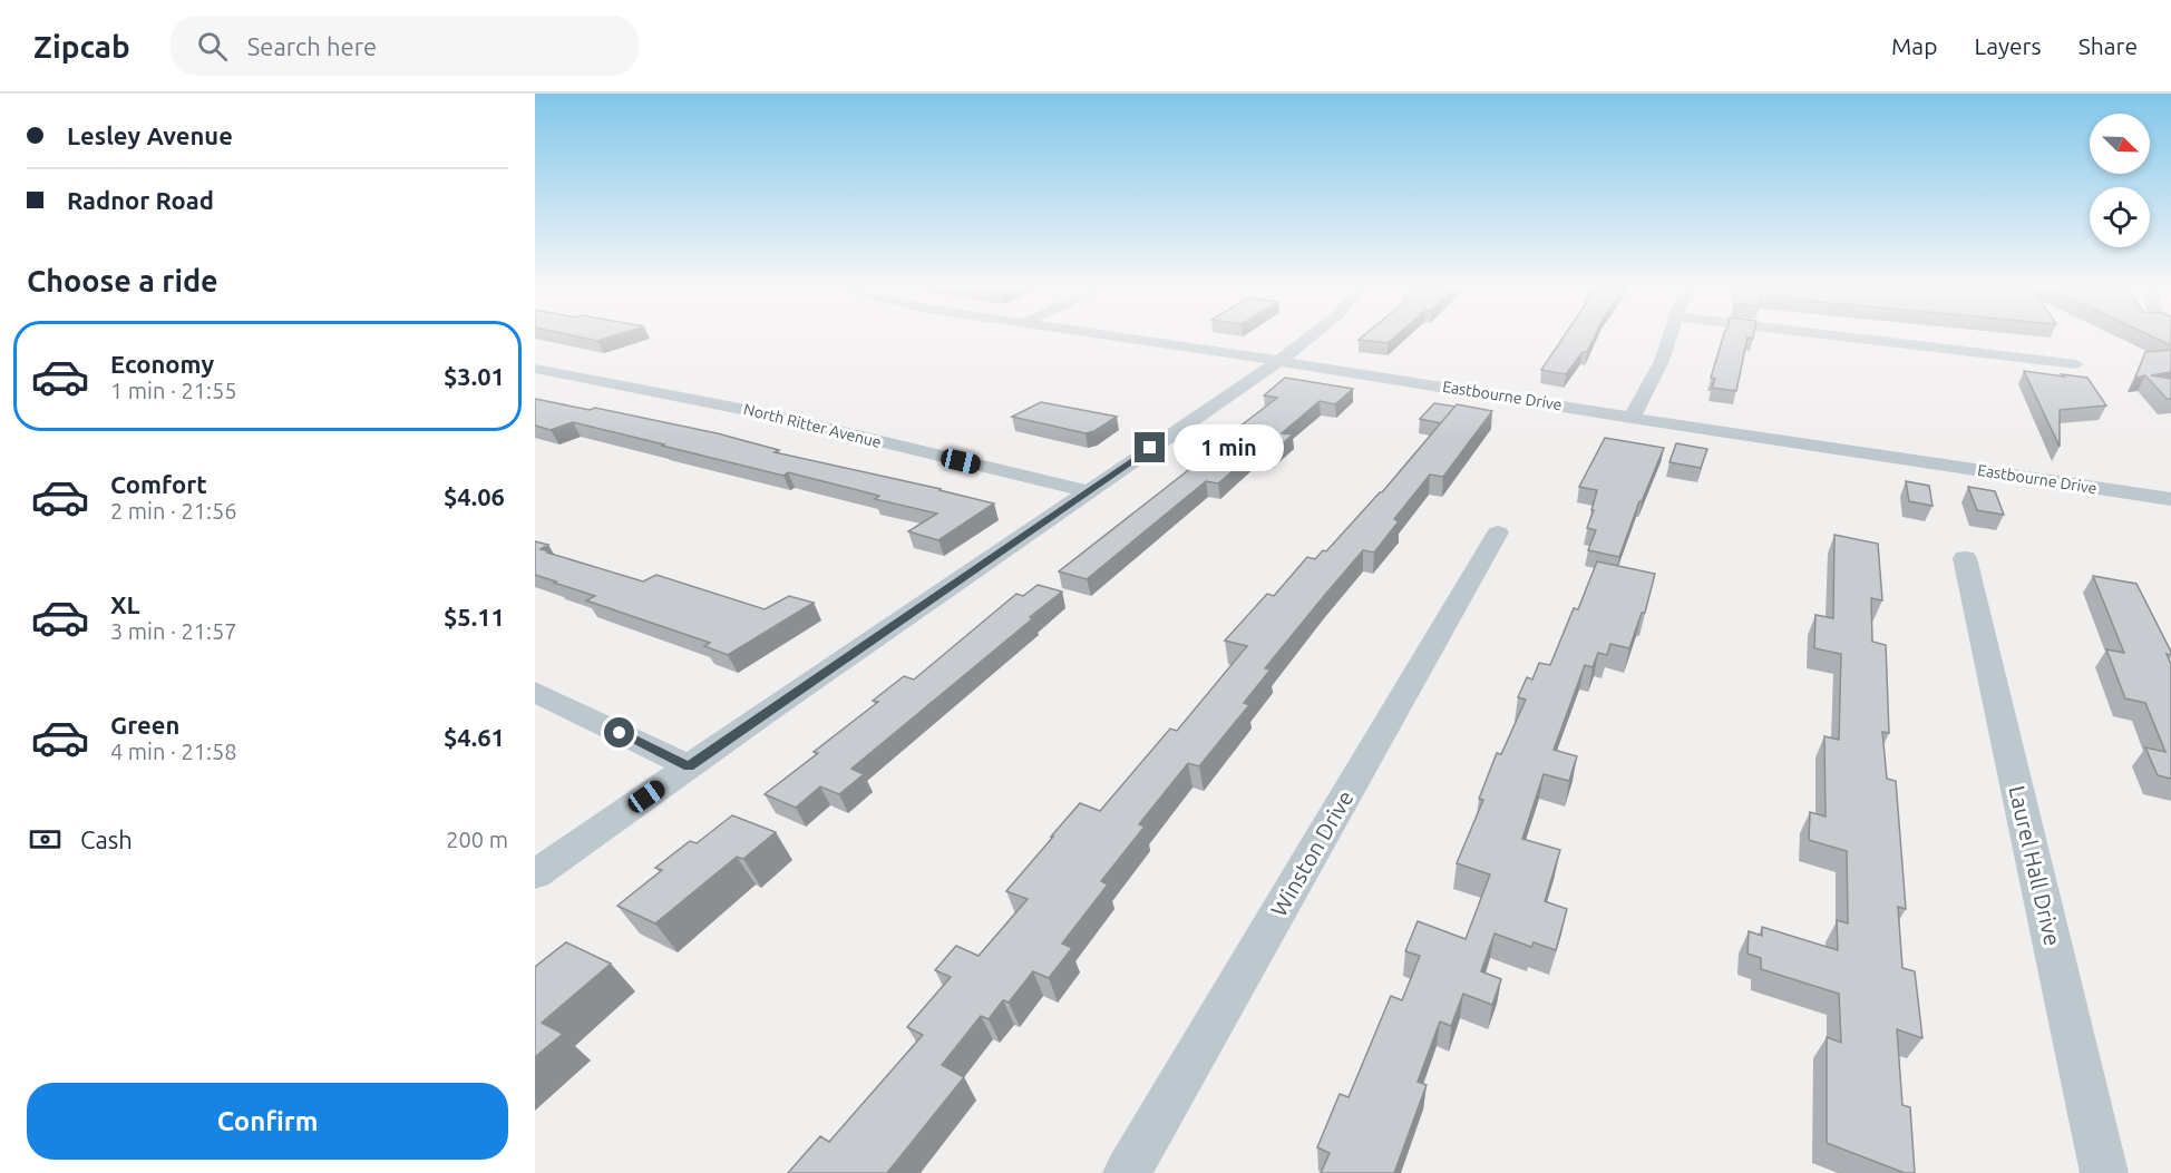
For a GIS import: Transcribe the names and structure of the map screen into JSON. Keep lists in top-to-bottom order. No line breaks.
{"streets":{"street":["Eastbourne Drive","North Ritter Avenue","Winston Drive","Laurel Hall Drive"]},"north":"bottom right","page":{"header":"Zipcab","search":"Search here","nav":["Map","Layers","Share"],"banner":["Lesley Avenue","Radnor Road"],"heading":"Choose a ride","list":[{"name":"Economy","note":"1 min · 21:55","value":"$3.01"},{"name":"Comfort","note":"2 min · 21:56","value":"$4.06"},{"name":"XL","note":"3 min · 21:57","value":"$5.11"},{"name":"Green","note":"4 min · 21:58","value":"$4.61"}],"bubble":"1 min","pay":["Cash","200 m"],"buttons":"Confirm"}}
